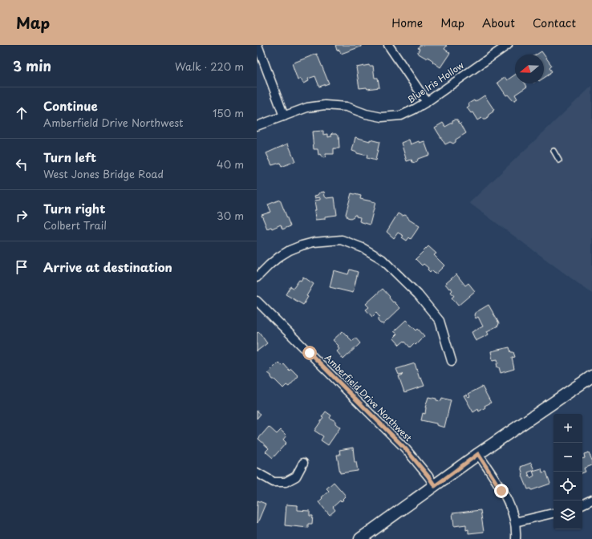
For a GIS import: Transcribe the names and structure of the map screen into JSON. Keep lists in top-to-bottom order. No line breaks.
{"streets":{"street":["Blue Iris Hollow","Amberfield Drive Northwest"]},"north":"left","page":{"header":"Map","nav":["Home","Map","About","Contact"],"heading":["3 min","Walk · 220 m"],"list":[["Continue","Amberfield Drive Northwest","150 m"],["Turn left","West Jones Bridge Road","40 m"],["Turn right","Colbert Trail","30 m"],"Arrive at destination"],"map_buttons":["+","−"]}}
